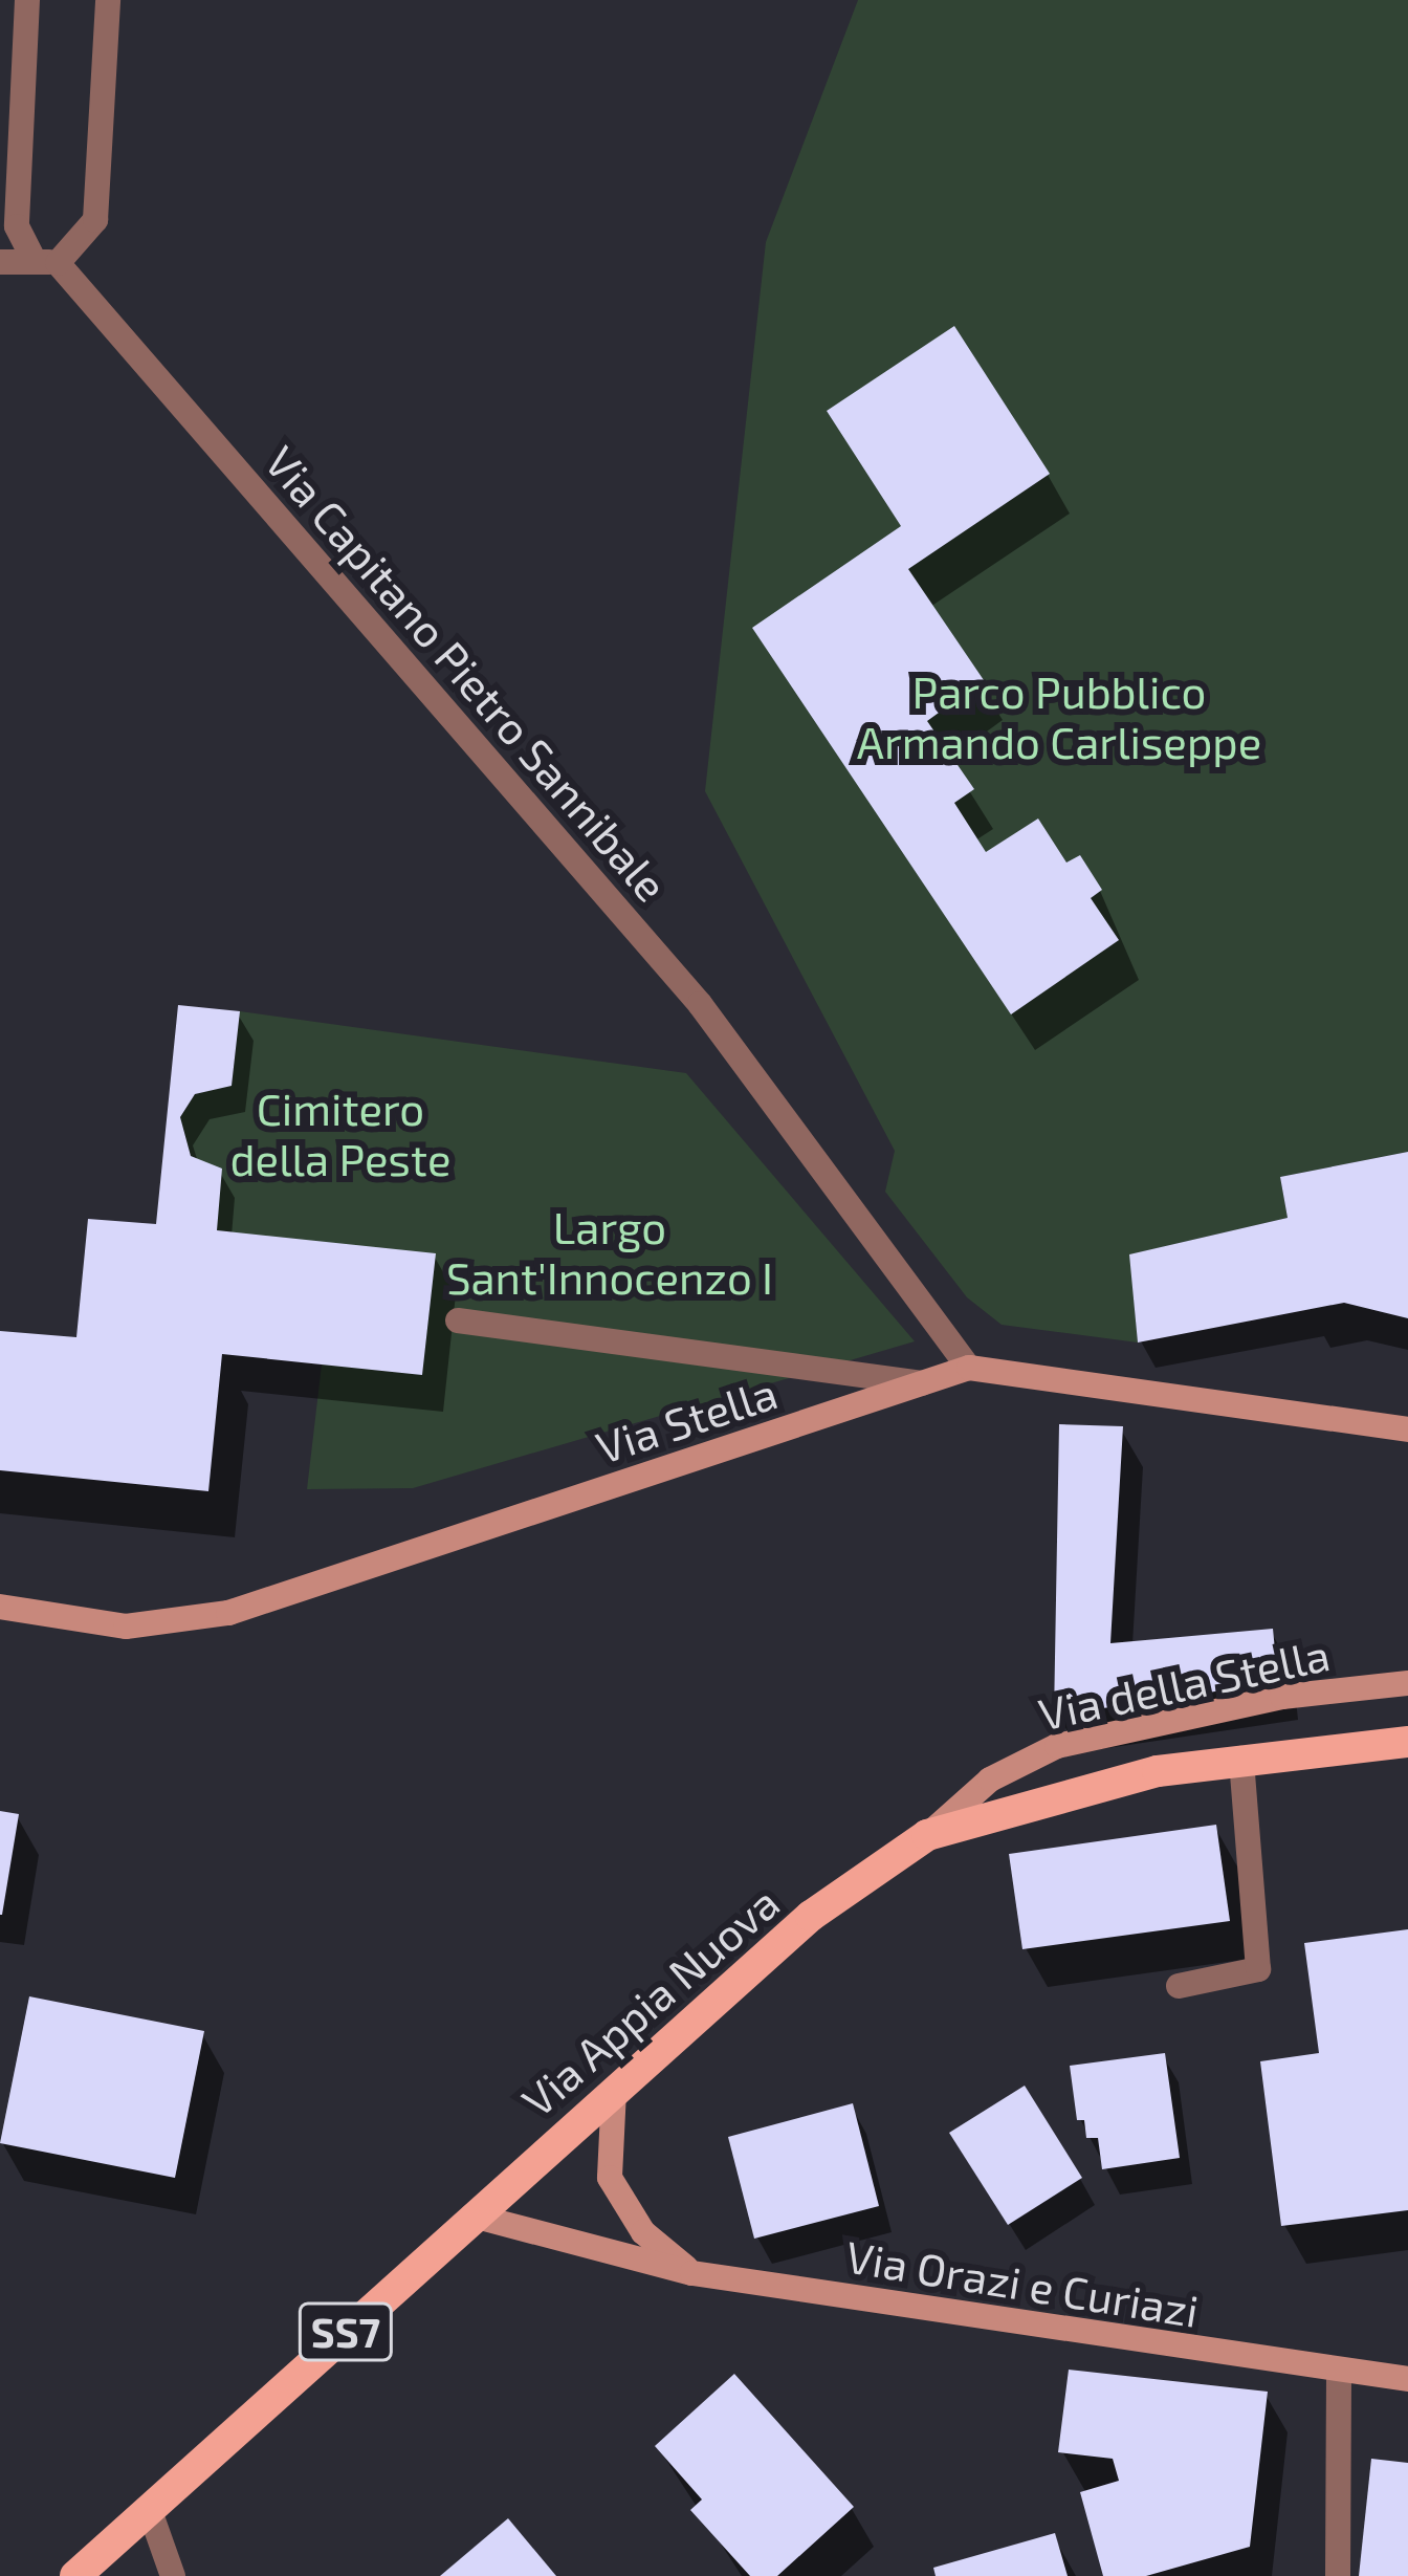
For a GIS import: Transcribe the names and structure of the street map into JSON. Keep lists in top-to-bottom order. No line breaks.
{"streets":{"main road":["Via Appia Nuova","SS7"],"street":["Via Capitano Pietro Sannibale","Via Stella","Via della Stella","Via Orazi e Curiazi"]},"crossings":[["Via Capitano Pietro Sannibale","Via Stella"],["Via della Stella","Via Appia Nuova"],["Via Appia Nuova","Via Orazi e Curiazi"]],"parks":["Parco Pubblico Armando Carliseppe","Cimitero della Peste","Largo Sant'Innocenzo I"]}
